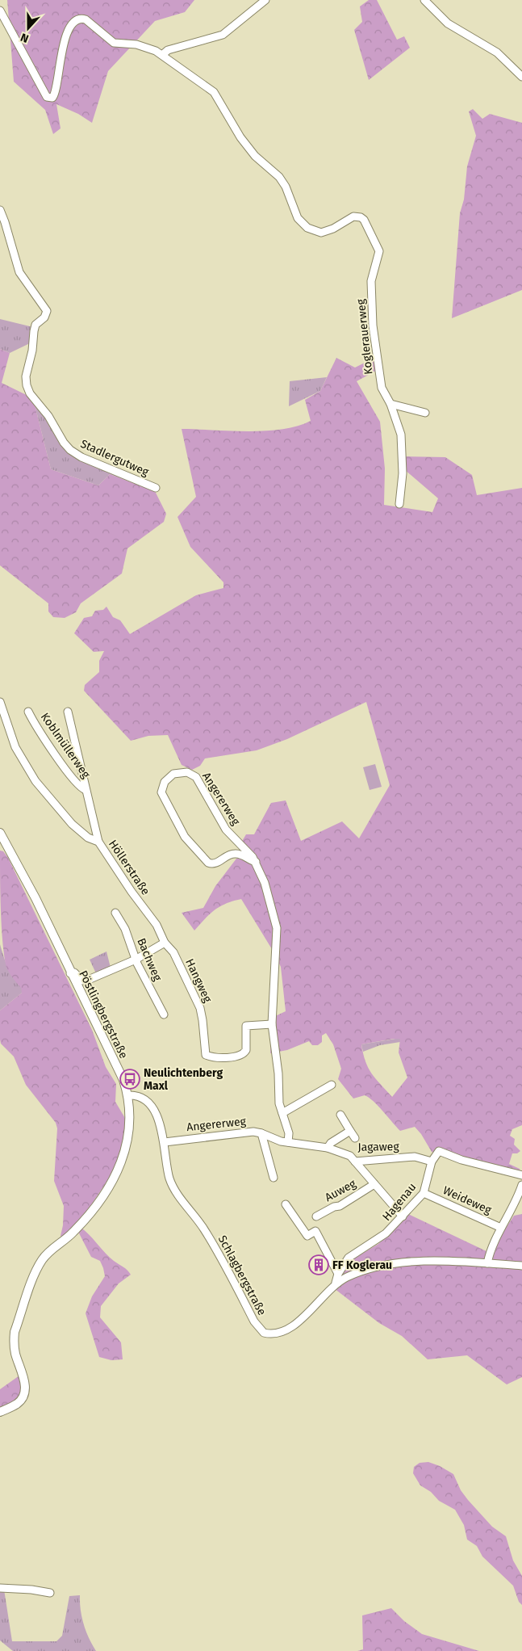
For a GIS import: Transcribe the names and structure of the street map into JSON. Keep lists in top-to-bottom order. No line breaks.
{"streets":{"main road":["Pöstlingbergstraße"],"street":["Koglerauerweg","Stadlergutweg","Koblmüllerweg","Angererweg","Höllerstraße","Bachweg","Hangweg","Jagaweg","Auweg","Weideweg","Hagenau","Schlagbergstraße"]},"crossings":[["Koblmüllerweg","Höllerstraße"],["Angererweg","Hangweg"],["Angererweg","Jagaweg"],["Angererweg","Schlagbergstraße"],["Höllerstraße","Hangweg"],["Pöstlingbergstraße","Schlagbergstraße"],["Jagaweg","Auweg"],["Jagaweg","Hagenau"],["Auweg","Hagenau"],["Weideweg","Hagenau"],["Hagenau","Schlagbergstraße"]],"places":{"bus stop":["Neulichtenberg Maxl"],"building":["FF Koglerau"]},"north":"bottom"}
